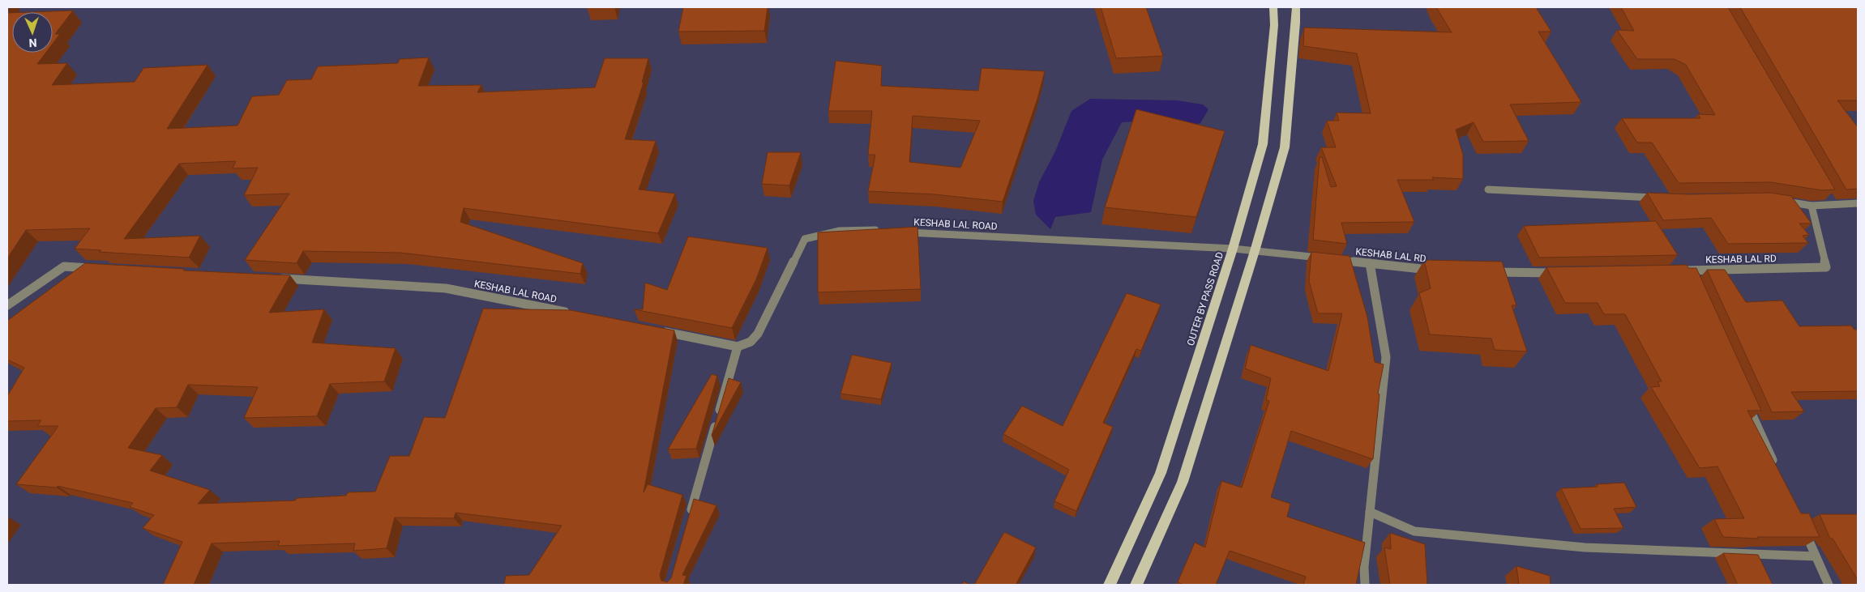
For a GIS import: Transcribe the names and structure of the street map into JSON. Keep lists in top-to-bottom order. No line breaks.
{"streets":{"main road":["OUTER BY PASS ROAD"],"street":["KESHAB LAL ROAD","KESHAB LAL RD"]},"crossings":[["KESHAB LAL ROAD","KESHAB LAL RD"],["KESHAB LAL ROAD","OUTER BY PASS ROAD"],["KESHAB LAL RD","OUTER BY PASS ROAD"]],"north":"bottom"}
